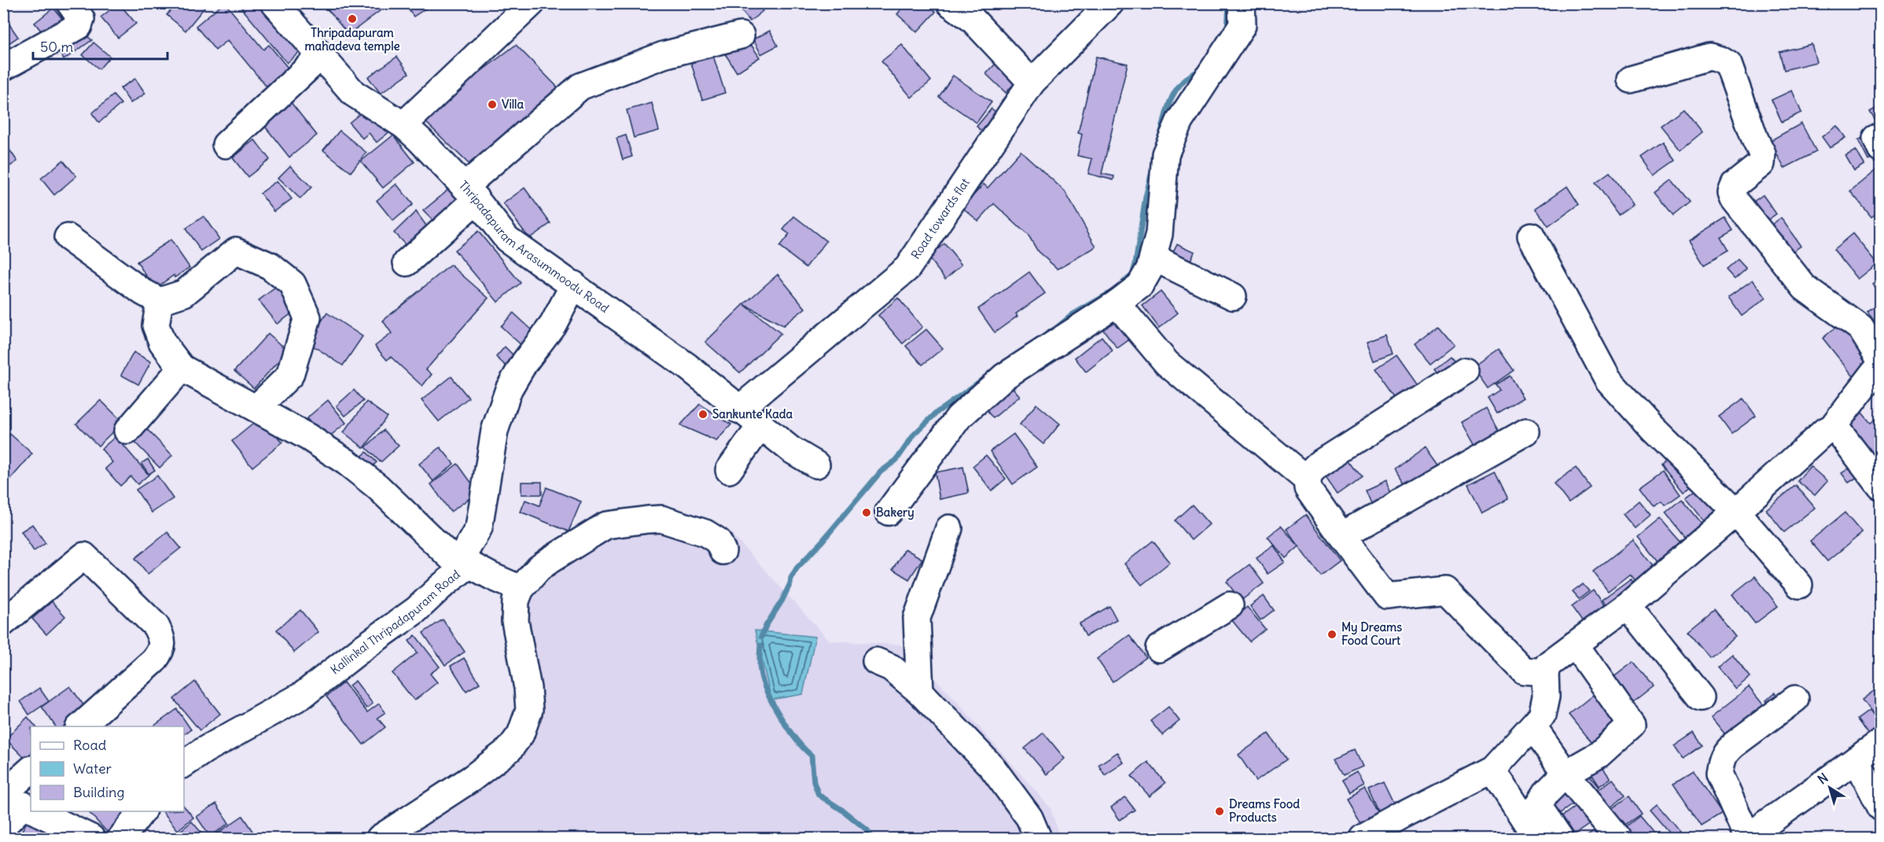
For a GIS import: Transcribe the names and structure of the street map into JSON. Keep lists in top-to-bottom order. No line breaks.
{"streets":{"street":["Road towards flat","Thripadapuram Arasummoodu Road","Kallinkal Thripadapuram Road"]},"crossings":[["Road towards flat","Thripadapuram Arasummoodu Road"],["Thripadapuram Arasummoodu Road","Kallinkal Thripadapuram Road"]],"places":["Thripadapuram mahadeva temple","Villa","Sankunte Kada","Bakery","My Dreams Food Court","Dreams Food Products"],"legend":["Road","Water","Building"],"scale_bar":"50 m","north":"top left"}
